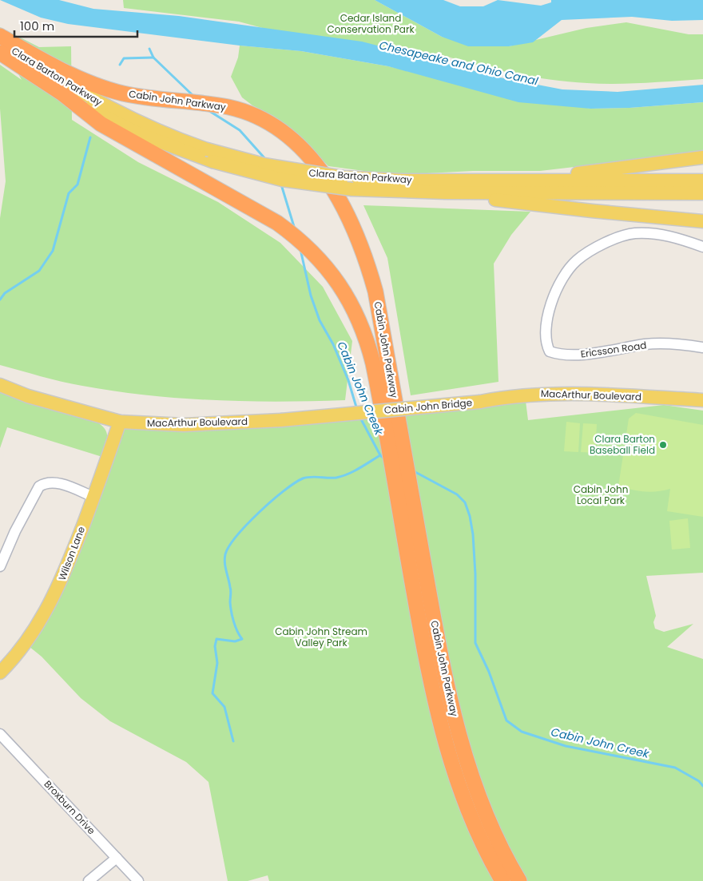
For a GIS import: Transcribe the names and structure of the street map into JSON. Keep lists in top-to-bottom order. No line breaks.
{"streets":{"highway":["Clara Barton Parkway","Cabin John Parkway"],"main road":["MacArthur Boulevard","Cabin John Bridge","Wilson Lane"],"street":["Ericsson Road","Broxburn Drive"]},"crossings":[["Clara Barton Parkway","Cabin John Parkway"],["MacArthur Boulevard","Cabin John Bridge"],["MacArthur Boulevard","Wilson Lane"]],"water":["Chesapeake and Ohio Canal","Cabin John Creek"],"parks":["Cedar Island Conservation Park","Cabin John Local Park","Cabin John Stream Valley Park"],"places":["Clara Barton Baseball Field"],"scale_bar":"100 m"}
